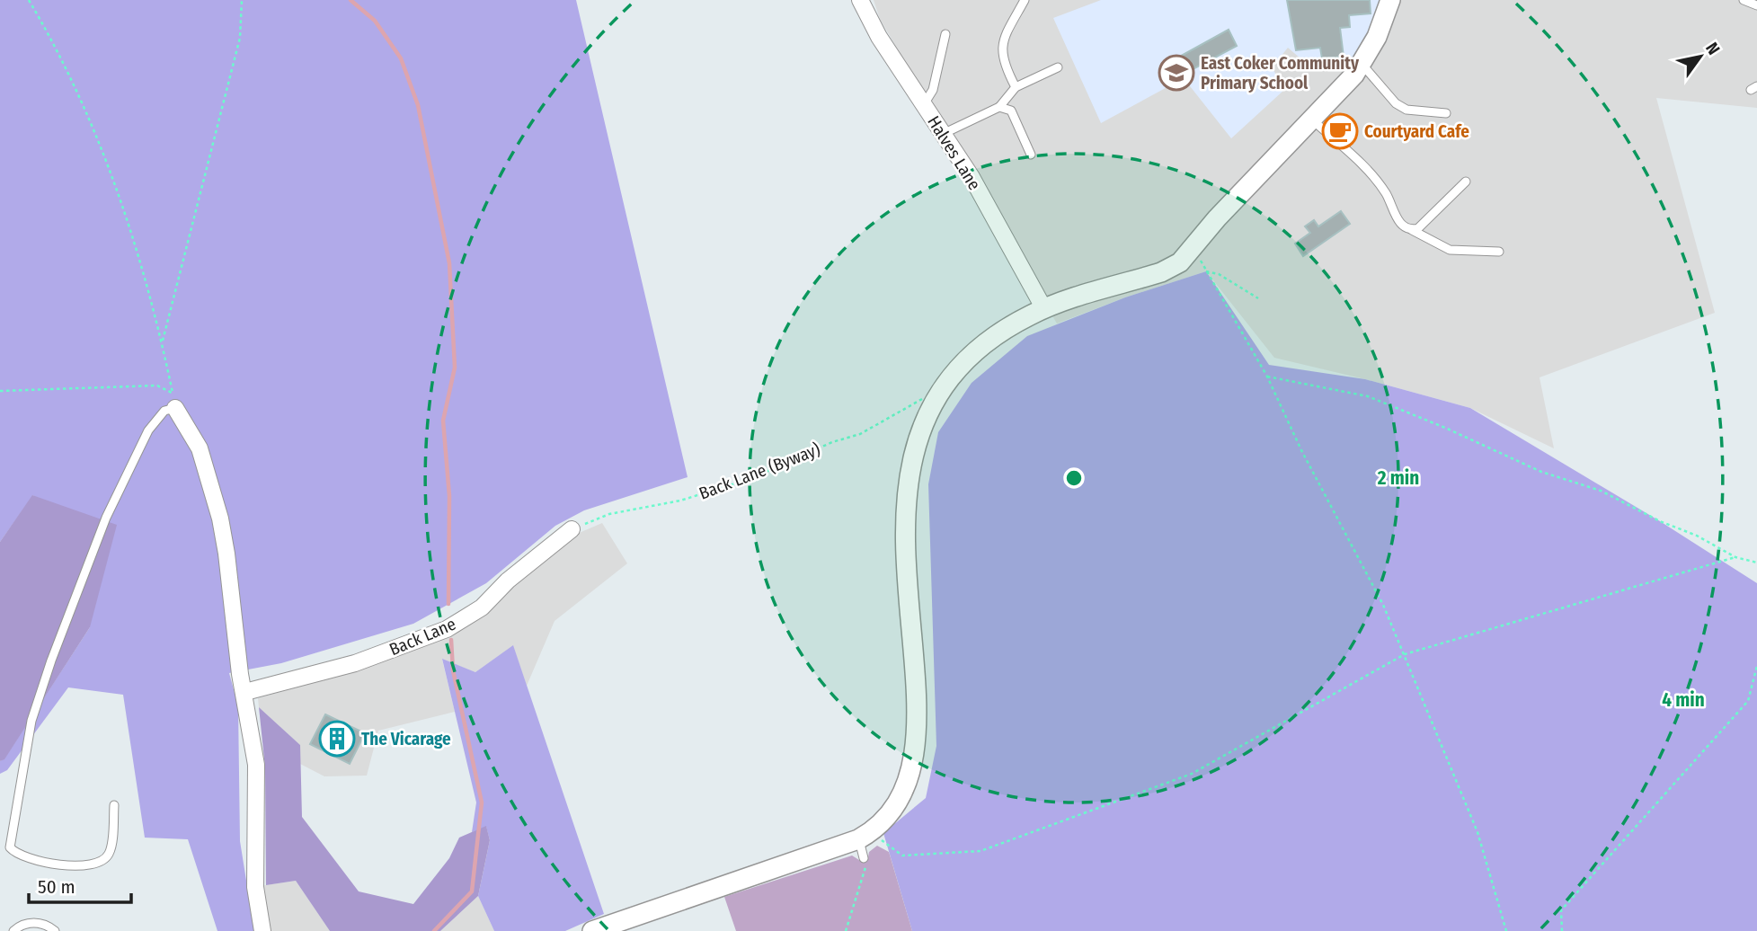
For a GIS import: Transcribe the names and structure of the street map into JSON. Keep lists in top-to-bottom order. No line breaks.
{"streets":{"street":["Halves Lane","Back Lane"],"path":["Back Lane (Byway)"]},"crossings":[["Back Lane (Byway)","Back Lane"]],"places":{"school or university":["East Coker Community Primary School"],"cafe":["Courtyard Cafe"],"building":["The Vicarage"]},"scale_bar":"50 m","north":"top right","rings":["2 min","4 min"]}
